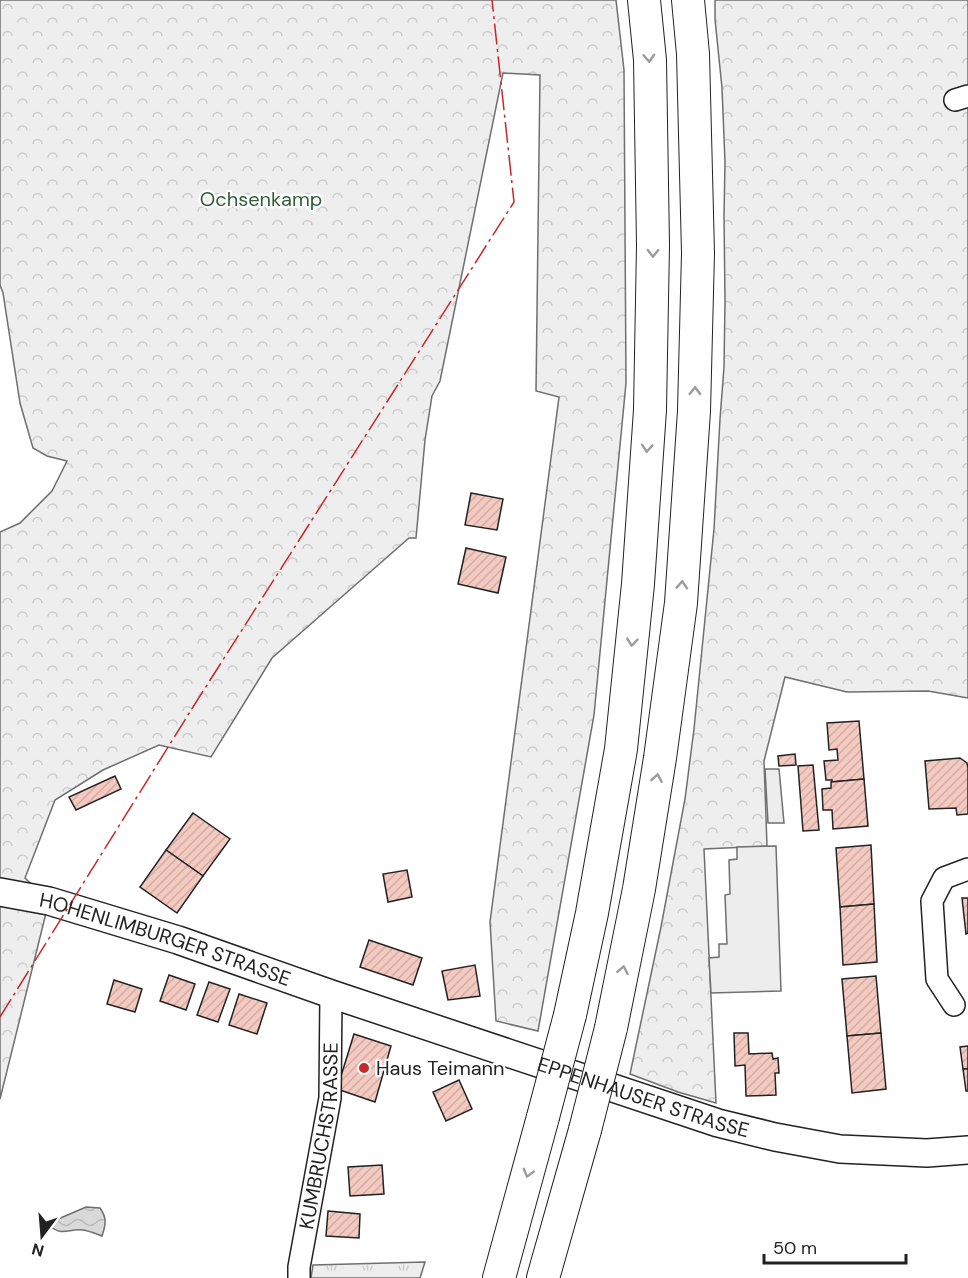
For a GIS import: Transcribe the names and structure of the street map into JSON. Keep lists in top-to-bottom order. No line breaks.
{"streets":{"main road":["HOHENLIMBURGER STRASSE","EPPENHAUSER STRASSE"],"street":["KUMBRUCHSTRASSE"]},"crossings":[["HOHENLIMBURGER STRASSE","EPPENHAUSER STRASSE"],["HOHENLIMBURGER STRASSE","KUMBRUCHSTRASSE"],["EPPENHAUSER STRASSE","KUMBRUCHSTRASSE"]],"parks":["Ochsenkamp"],"places":["Haus Teimann"],"scale_bar":"50 m","north":"bottom"}
